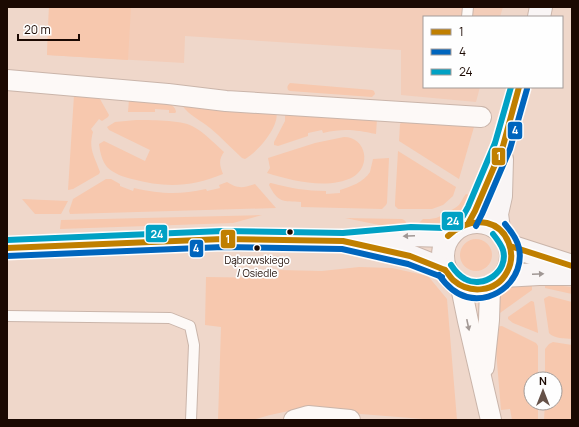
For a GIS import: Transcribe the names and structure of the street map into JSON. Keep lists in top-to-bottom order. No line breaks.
{"places":["Dąbrowskiego / Osiedle"],"lines":["transit line 1","transit line 24","transit line 4"],"legend":["1","4","24"],"scale_bar":"20 m","north":"top"}
